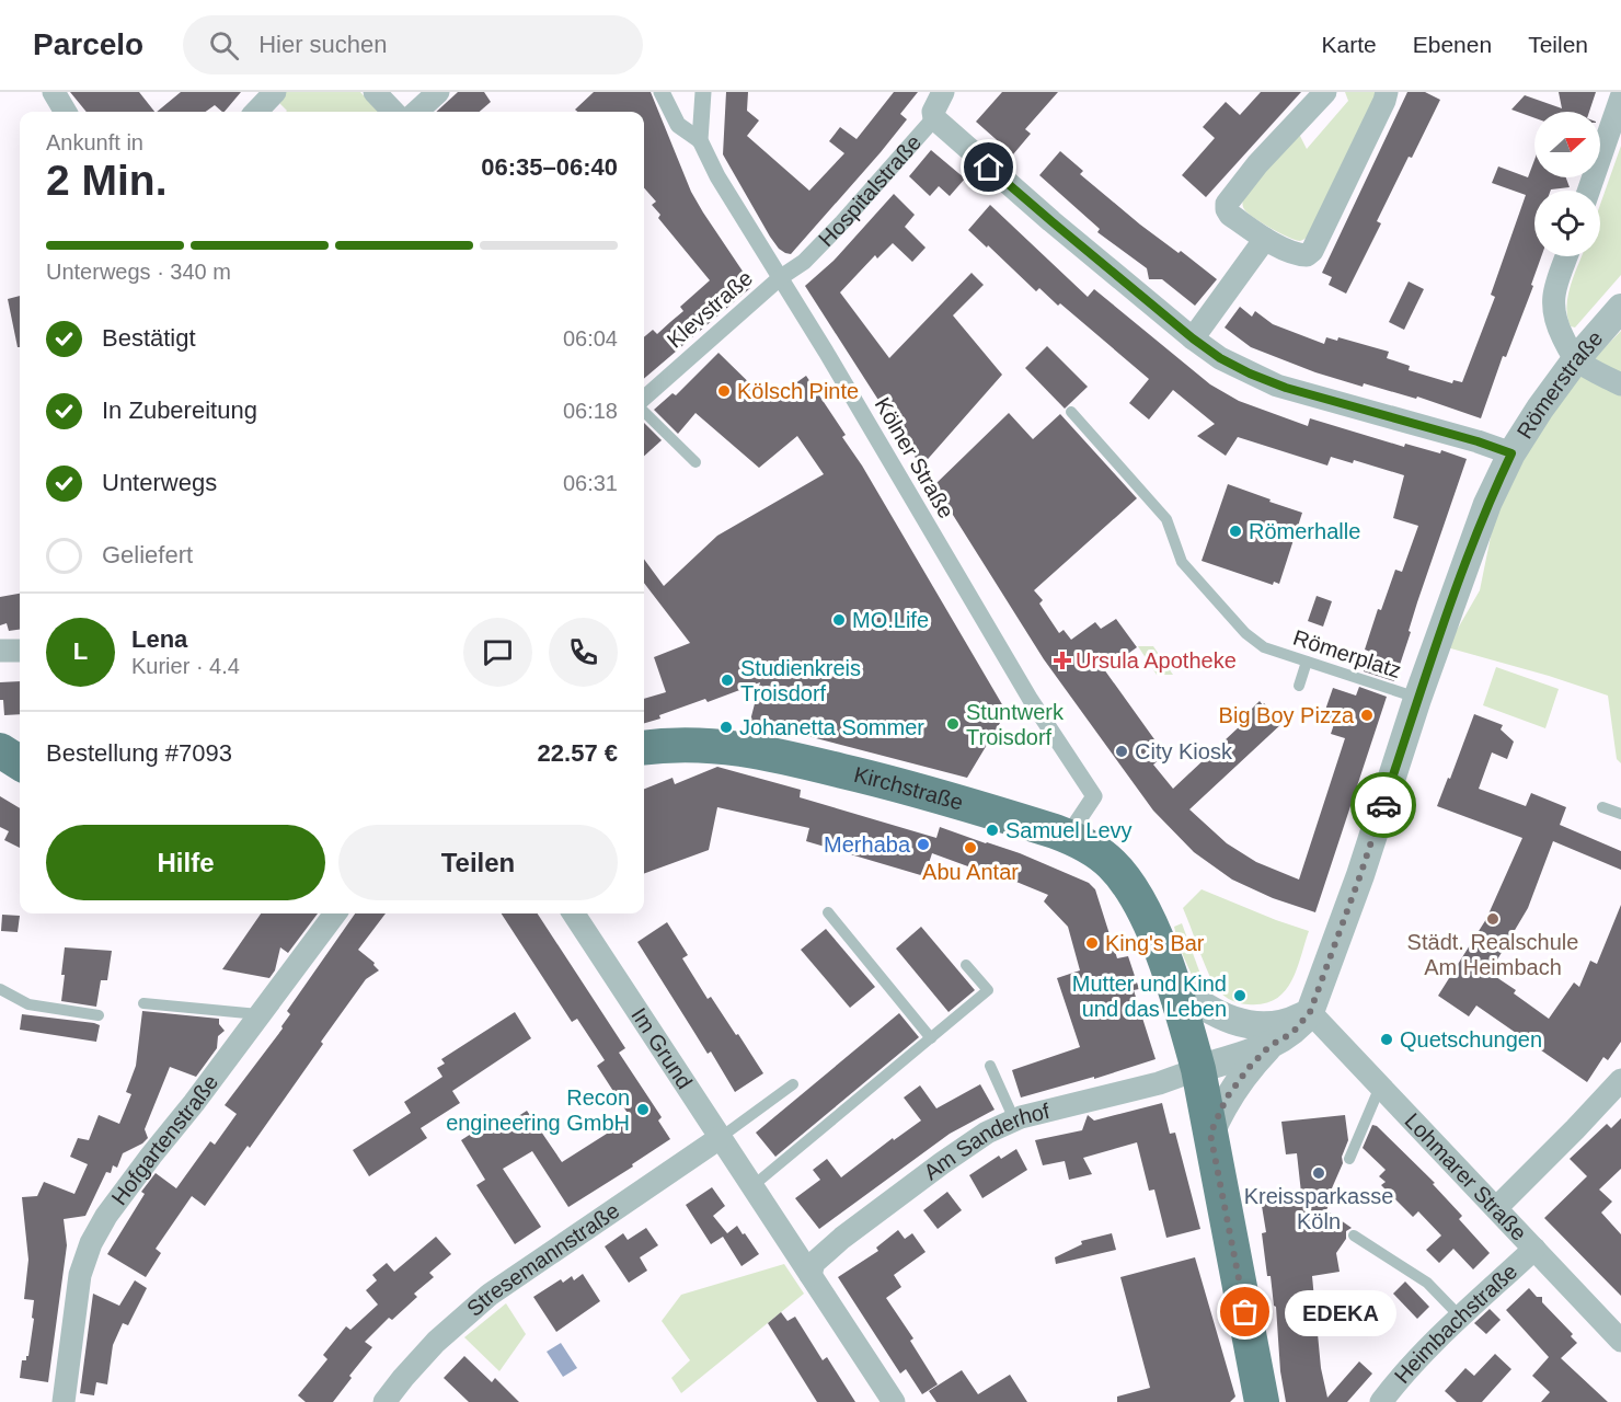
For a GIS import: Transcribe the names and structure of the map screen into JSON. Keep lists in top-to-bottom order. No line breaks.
{"streets":{"main road":["Kirchstraße"],"street":["Hospitalstraße","Klevstraße","Römerstraße","Kölner Straße","Im Grund","Hofgartenstraße","Am Sanderhof","Lohmarer Straße","Stresemannstraße","Heimbachstraße"],"lane":["Römerplatz"]},"crossings":[["Hospitalstraße","Klevstraße"],["Hospitalstraße","Kölner Straße"],["Klevstraße","Kölner Straße"],["Römerstraße","Römerplatz"],["Römerstraße","Kirchstraße"],["Römerstraße","Am Sanderhof"],["Römerstraße","Lohmarer Straße"],["Kölner Straße","Kirchstraße"],["Kirchstraße","Am Sanderhof"],["Im Grund","Am Sanderhof"],["Im Grund","Stresemannstraße"],["Lohmarer Straße","Heimbachstraße"]],"places":{"other":["Kölsch Pinte","Römerhalle","MO.Life","Studienkreis Troisdorf","Big Boy Pizza","Stuntwerk Troisdorf","Johanetta Sommer","City Kiosk","Samuel Levy","Merhaba","Abu Antar","Städt. Realschule Am Heimbach","King's Bar","Mutter und Kind und das Leben","Quetschungen","Recon engineering GmbH","Kreissparkasse Köln","EDEKA"],"health":["Ursula Apotheke"]},"north":"right","page":{"header":"Parcelo","search":"Hier suchen","nav":["Karte","Ebenen","Teilen"],"heading":["2 Min.","Ankunft in","06:35–06:40"],"panel":["Lena","Kurier · 4.4","Bestellung #7093","22.57 €"],"bar":"Unterwegs · 340 m","list":[["Bestätigt","06:04"],["In Zubereitung","06:18"],["Unterwegs","06:31"],"Geliefert"],"round":"L","buttons":["Hilfe","Teilen"],"bubble":"EDEKA"}}
